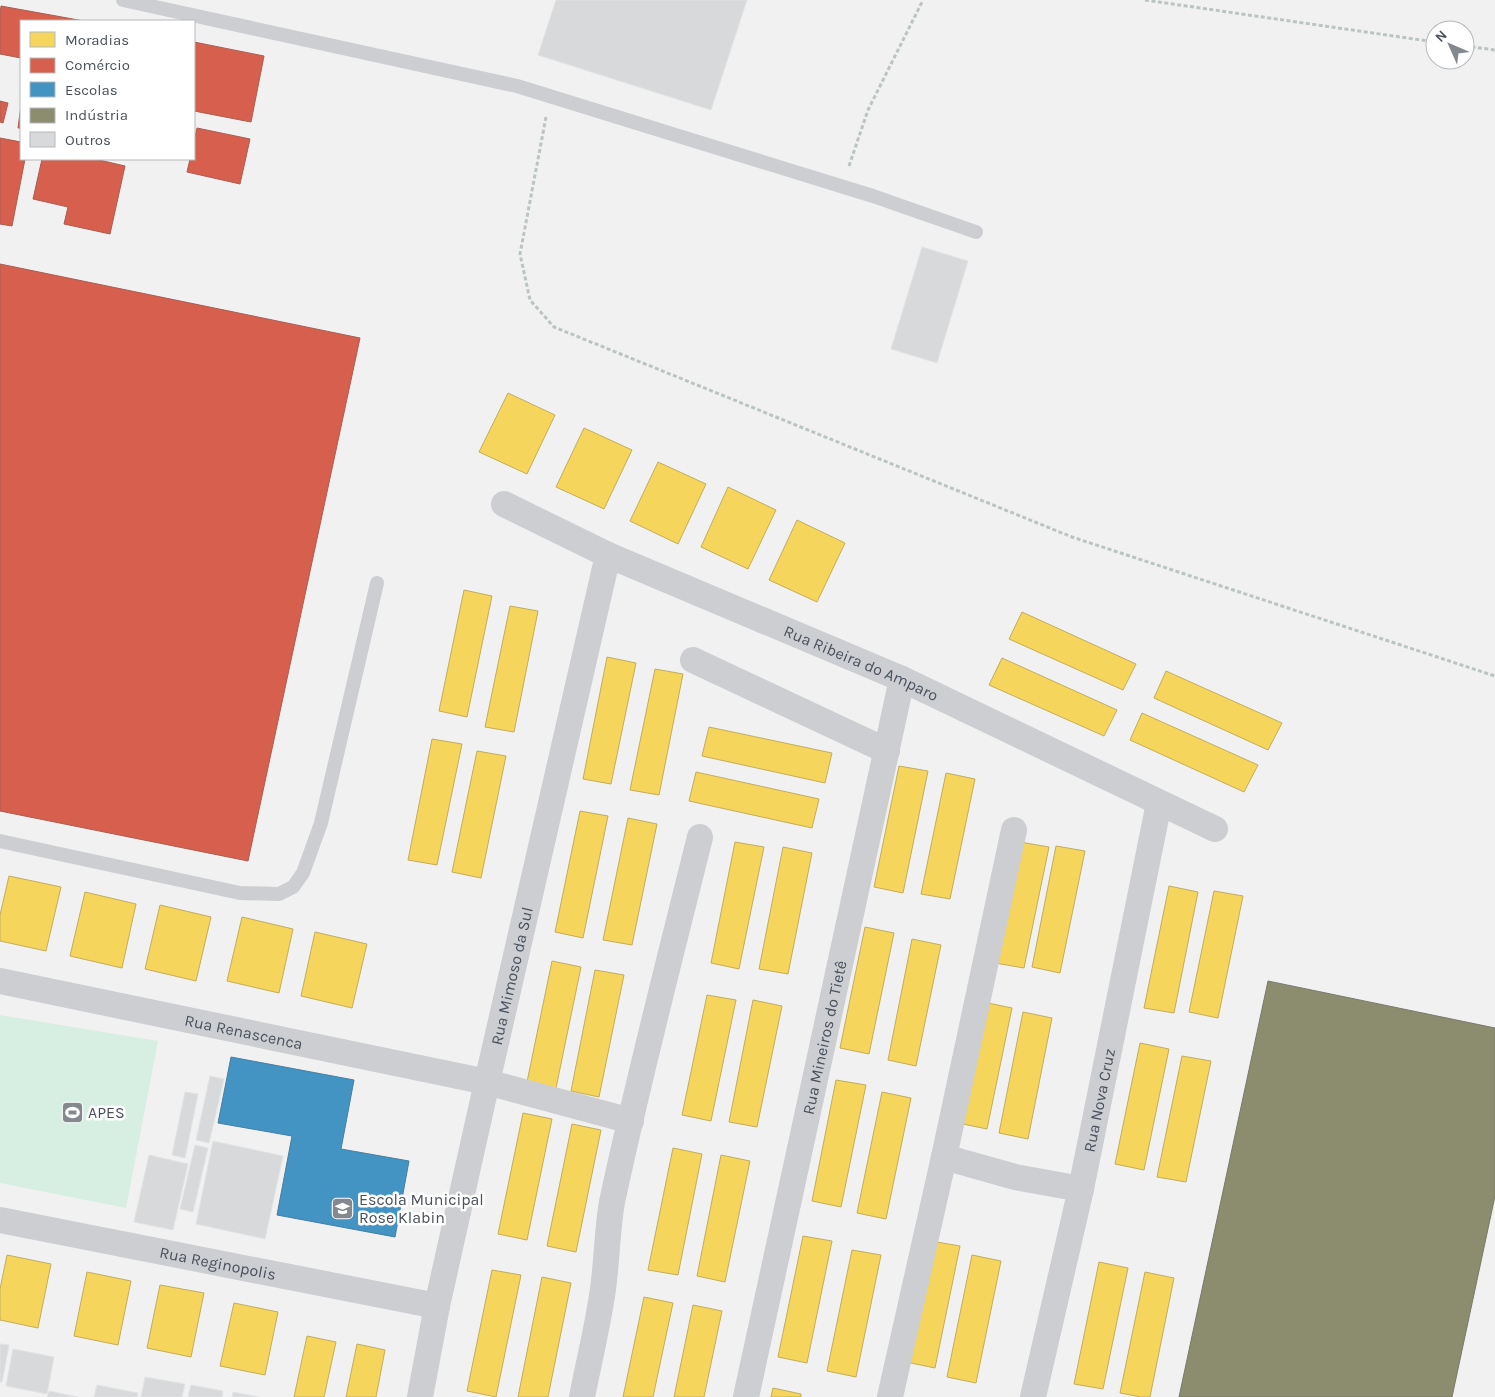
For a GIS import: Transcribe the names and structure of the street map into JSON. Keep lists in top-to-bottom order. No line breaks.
{"streets":{"street":["Rua Ribeira do Amparo","Rua Mimoso da Sul","Rua Renascenca","Rua Mineiros do Tietê","Rua Nova Cruz","Rua Reginopolis"]},"crossings":[["Rua Ribeira do Amparo","Rua Mimoso da Sul"],["Rua Ribeira do Amparo","Rua Mineiros do Tietê"],["Rua Ribeira do Amparo","Rua Nova Cruz"],["Rua Mimoso da Sul","Rua Renascenca"],["Rua Mimoso da Sul","Rua Reginopolis"]],"places":{"sports":["APES"],"school or university":["Escola Municipal Rose Klabin"]},"legend":["Moradias","Comércio","Escolas","Indústria","Outros"],"north":"top left"}
